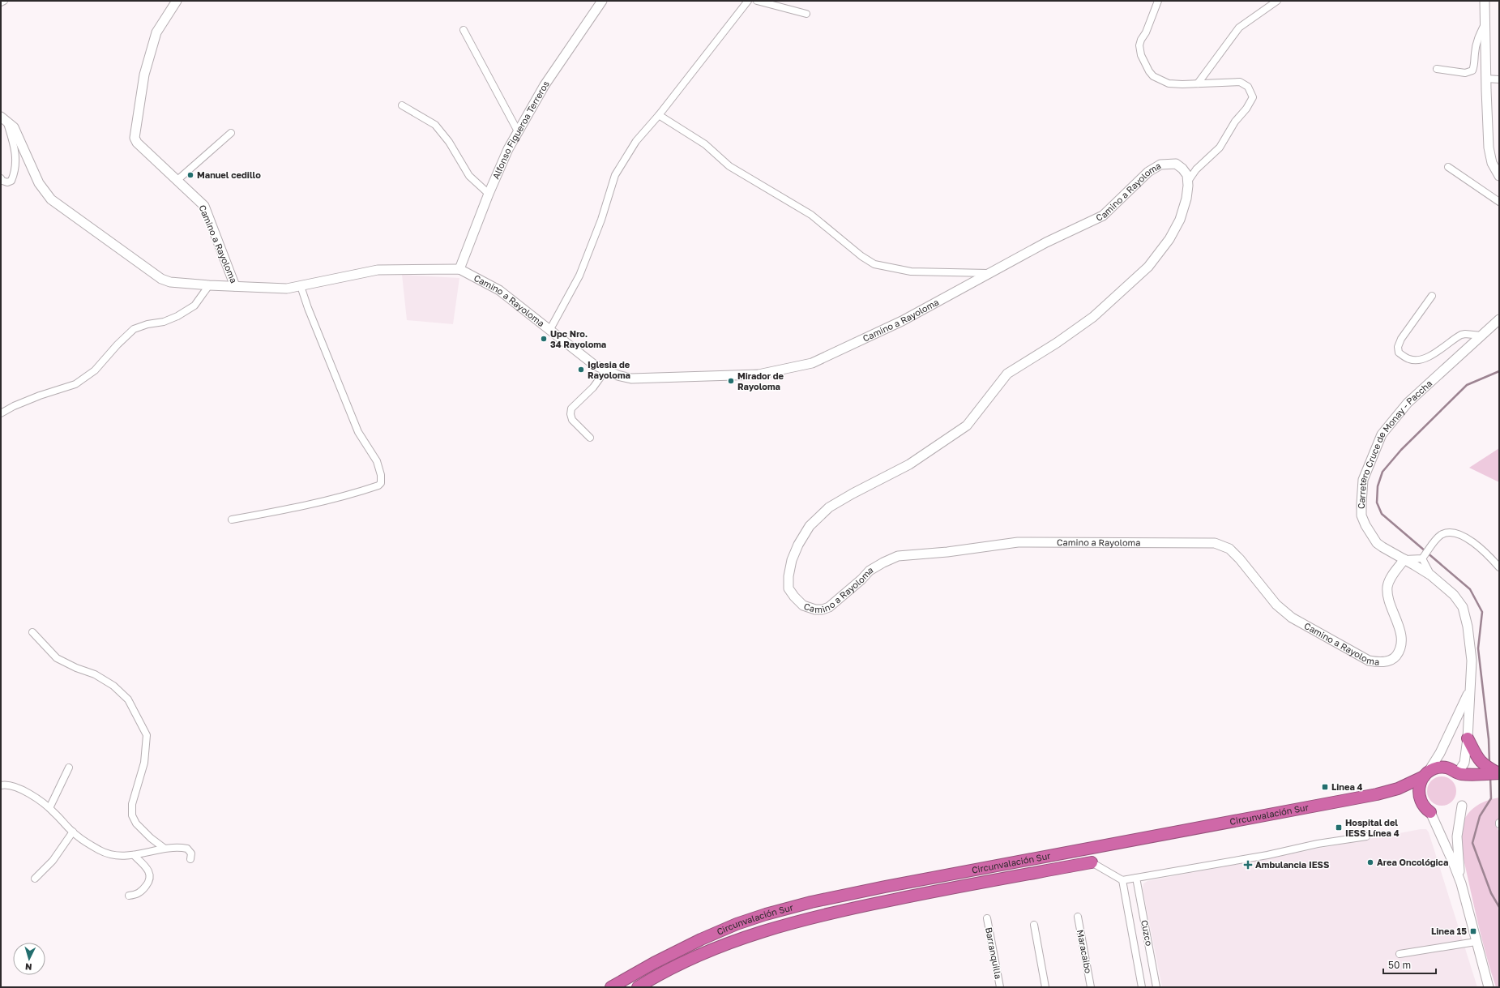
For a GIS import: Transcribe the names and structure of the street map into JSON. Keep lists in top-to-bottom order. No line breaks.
{"streets":{"highway":["Circunvalación Sur"],"street":["Alfonso Figueroa Terreros","Camino a Rayoloma","Carretero Cruce de Monay - Paccha","Cuzco","Maracaibo","Barranquilla"]},"crossings":[["Alfonso Figueroa Terreros","Camino a Rayoloma"],["Camino a Rayoloma","Carretero Cruce de Monay - Paccha"],["Carretero Cruce de Monay - Paccha","Circunvalación Sur"]],"places":{"other":["Manuel cedillo","Upc Nro. 34 Rayoloma","Iglesia de Rayoloma","Mirador de Rayoloma","Area Oncológica"],"transit":["Linea 4","Hospital del IESS Línea 4","Linea 15"],"health":["Ambulancia IESS"]},"scale_bar":"50 m","north":"bottom"}
